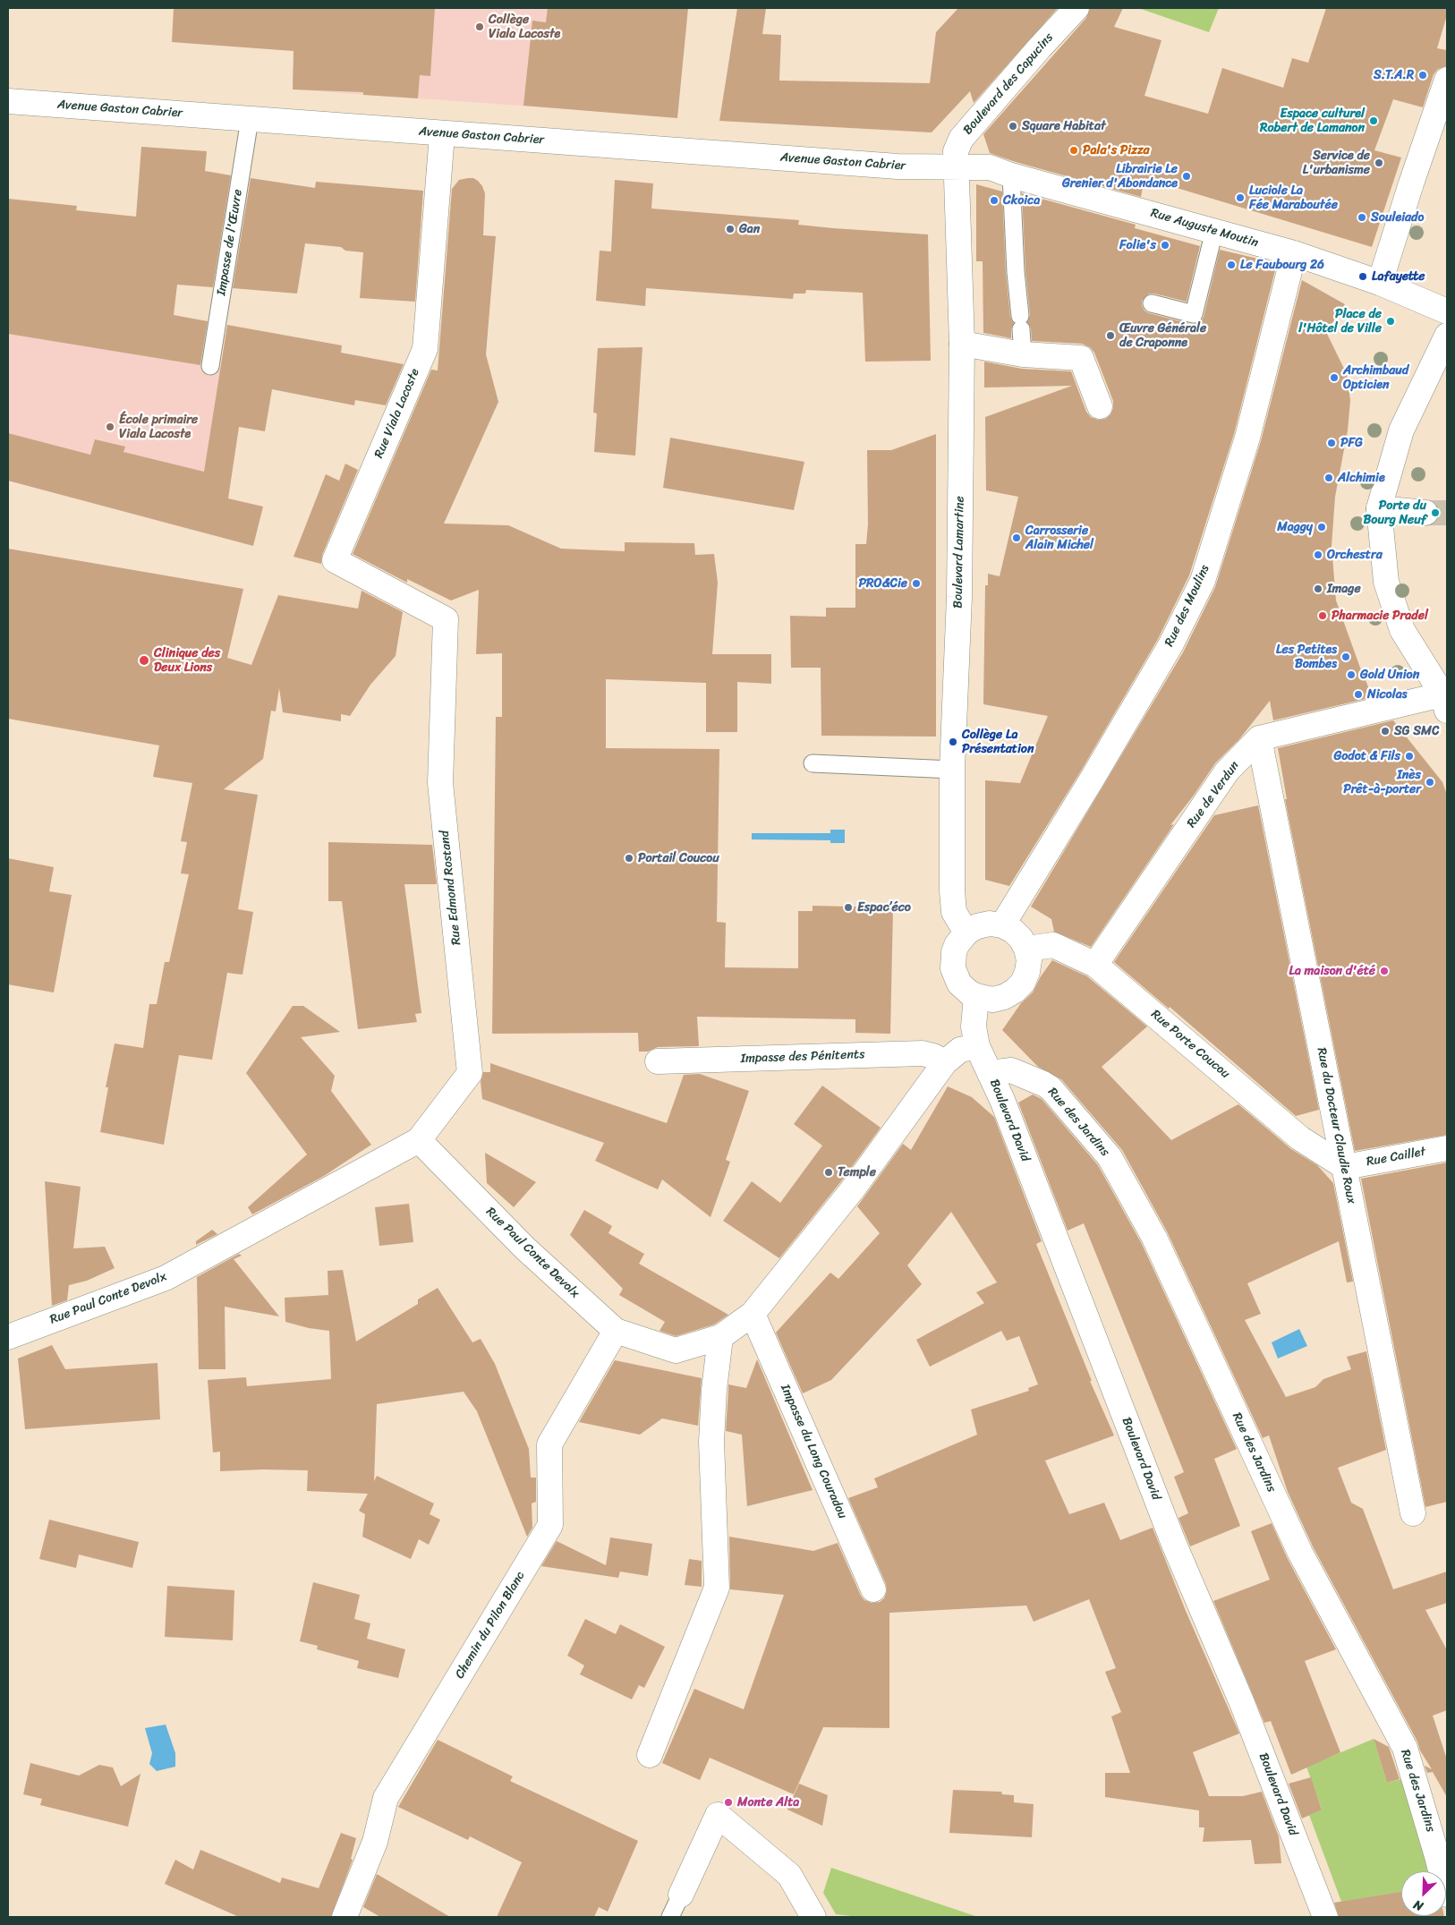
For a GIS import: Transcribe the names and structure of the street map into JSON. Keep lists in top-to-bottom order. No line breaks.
{"streets":{"street":["Boulevard des Capucins","Avenue Gaston Cabrier","Rue Auguste Moutin","Rue Viala Lacoste","Boulevard Lamartine","Rue des Moulins","Rue de Verdun","Rue Edmond Rostand","Rue Porte Coucou","Impasse des Pénitents","Boulevard David","Rue des Jardins","Rue du Docteur Claudie Roux","Rue Caillet","Rue Paul Conte Devolx","Impasse du Long Couradou","Chemin du Pilon Blanc"],"lane":["Impasse de l'Œuvre"]},"crossings":[["Boulevard des Capucins","Avenue Gaston Cabrier"],["Boulevard des Capucins","Rue Auguste Moutin"],["Boulevard des Capucins","Boulevard Lamartine"],["Avenue Gaston Cabrier","Rue Auguste Moutin"],["Avenue Gaston Cabrier","Impasse de l'Œuvre"],["Avenue Gaston Cabrier","Rue Viala Lacoste"],["Avenue Gaston Cabrier","Boulevard Lamartine"],["Rue Auguste Moutin","Boulevard Lamartine"],["Rue Auguste Moutin","Rue des Moulins"],["Rue Viala Lacoste","Rue Edmond Rostand"],["Boulevard Lamartine","Rue des Moulins"],["Boulevard Lamartine","Rue Porte Coucou"],["Boulevard Lamartine","Boulevard David"],["Rue des Moulins","Rue Porte Coucou"],["Rue des Moulins","Boulevard David"],["Rue de Verdun","Rue Porte Coucou"],["Rue de Verdun","Rue du Docteur Claudie Roux"],["Rue Edmond Rostand","Rue Paul Conte Devolx"],["Rue Porte Coucou","Boulevard David"],["Rue Porte Coucou","Rue du Docteur Claudie Roux"],["Rue Porte Coucou","Rue Caillet"],["Impasse des Pénitents","Rue Paul Conte Devolx"],["Boulevard David","Rue des Jardins"],["Boulevard David","Rue Paul Conte Devolx"],["Rue du Docteur Claudie Roux","Rue Caillet"],["Rue Paul Conte Devolx","Impasse du Long Couradou"],["Rue Paul Conte Devolx","Chemin du Pilon Blanc"]],"places":["Collège Viala Lacoste","S.T.A.R","Espace culturel Robert de Lamanon","Square Habitat","Pala's Pizza","Service de L'urbanisme","Librairie Le Grenier d'Abondance","Luciole La Fée Maraboutée","Ckoica","Souleiado","Gan","Folie's","Le Faubourg 26","Lafayette","Place de l'Hôtel de Ville","Œuvre Générale de Craponne","Archimbaud Opticien","École primaire Viala Lacoste","PFG","Alchimie","Porte du Bourg Neuf","Maggy","Carrosserie Alain Michel","Orchestra","PRO&Cie","Image","Pharmacie Pradel","Les Petites Bombes","Clinique des Deux Lions","Gold Union","Nicolas","SG SMC","Collège La Présentation","Godot & Fils","Inès Prêt-à-porter","Portail Coucou","Espac’éco","La maison d'été","Temple","Monte Alta"],"north":"bottom left"}
